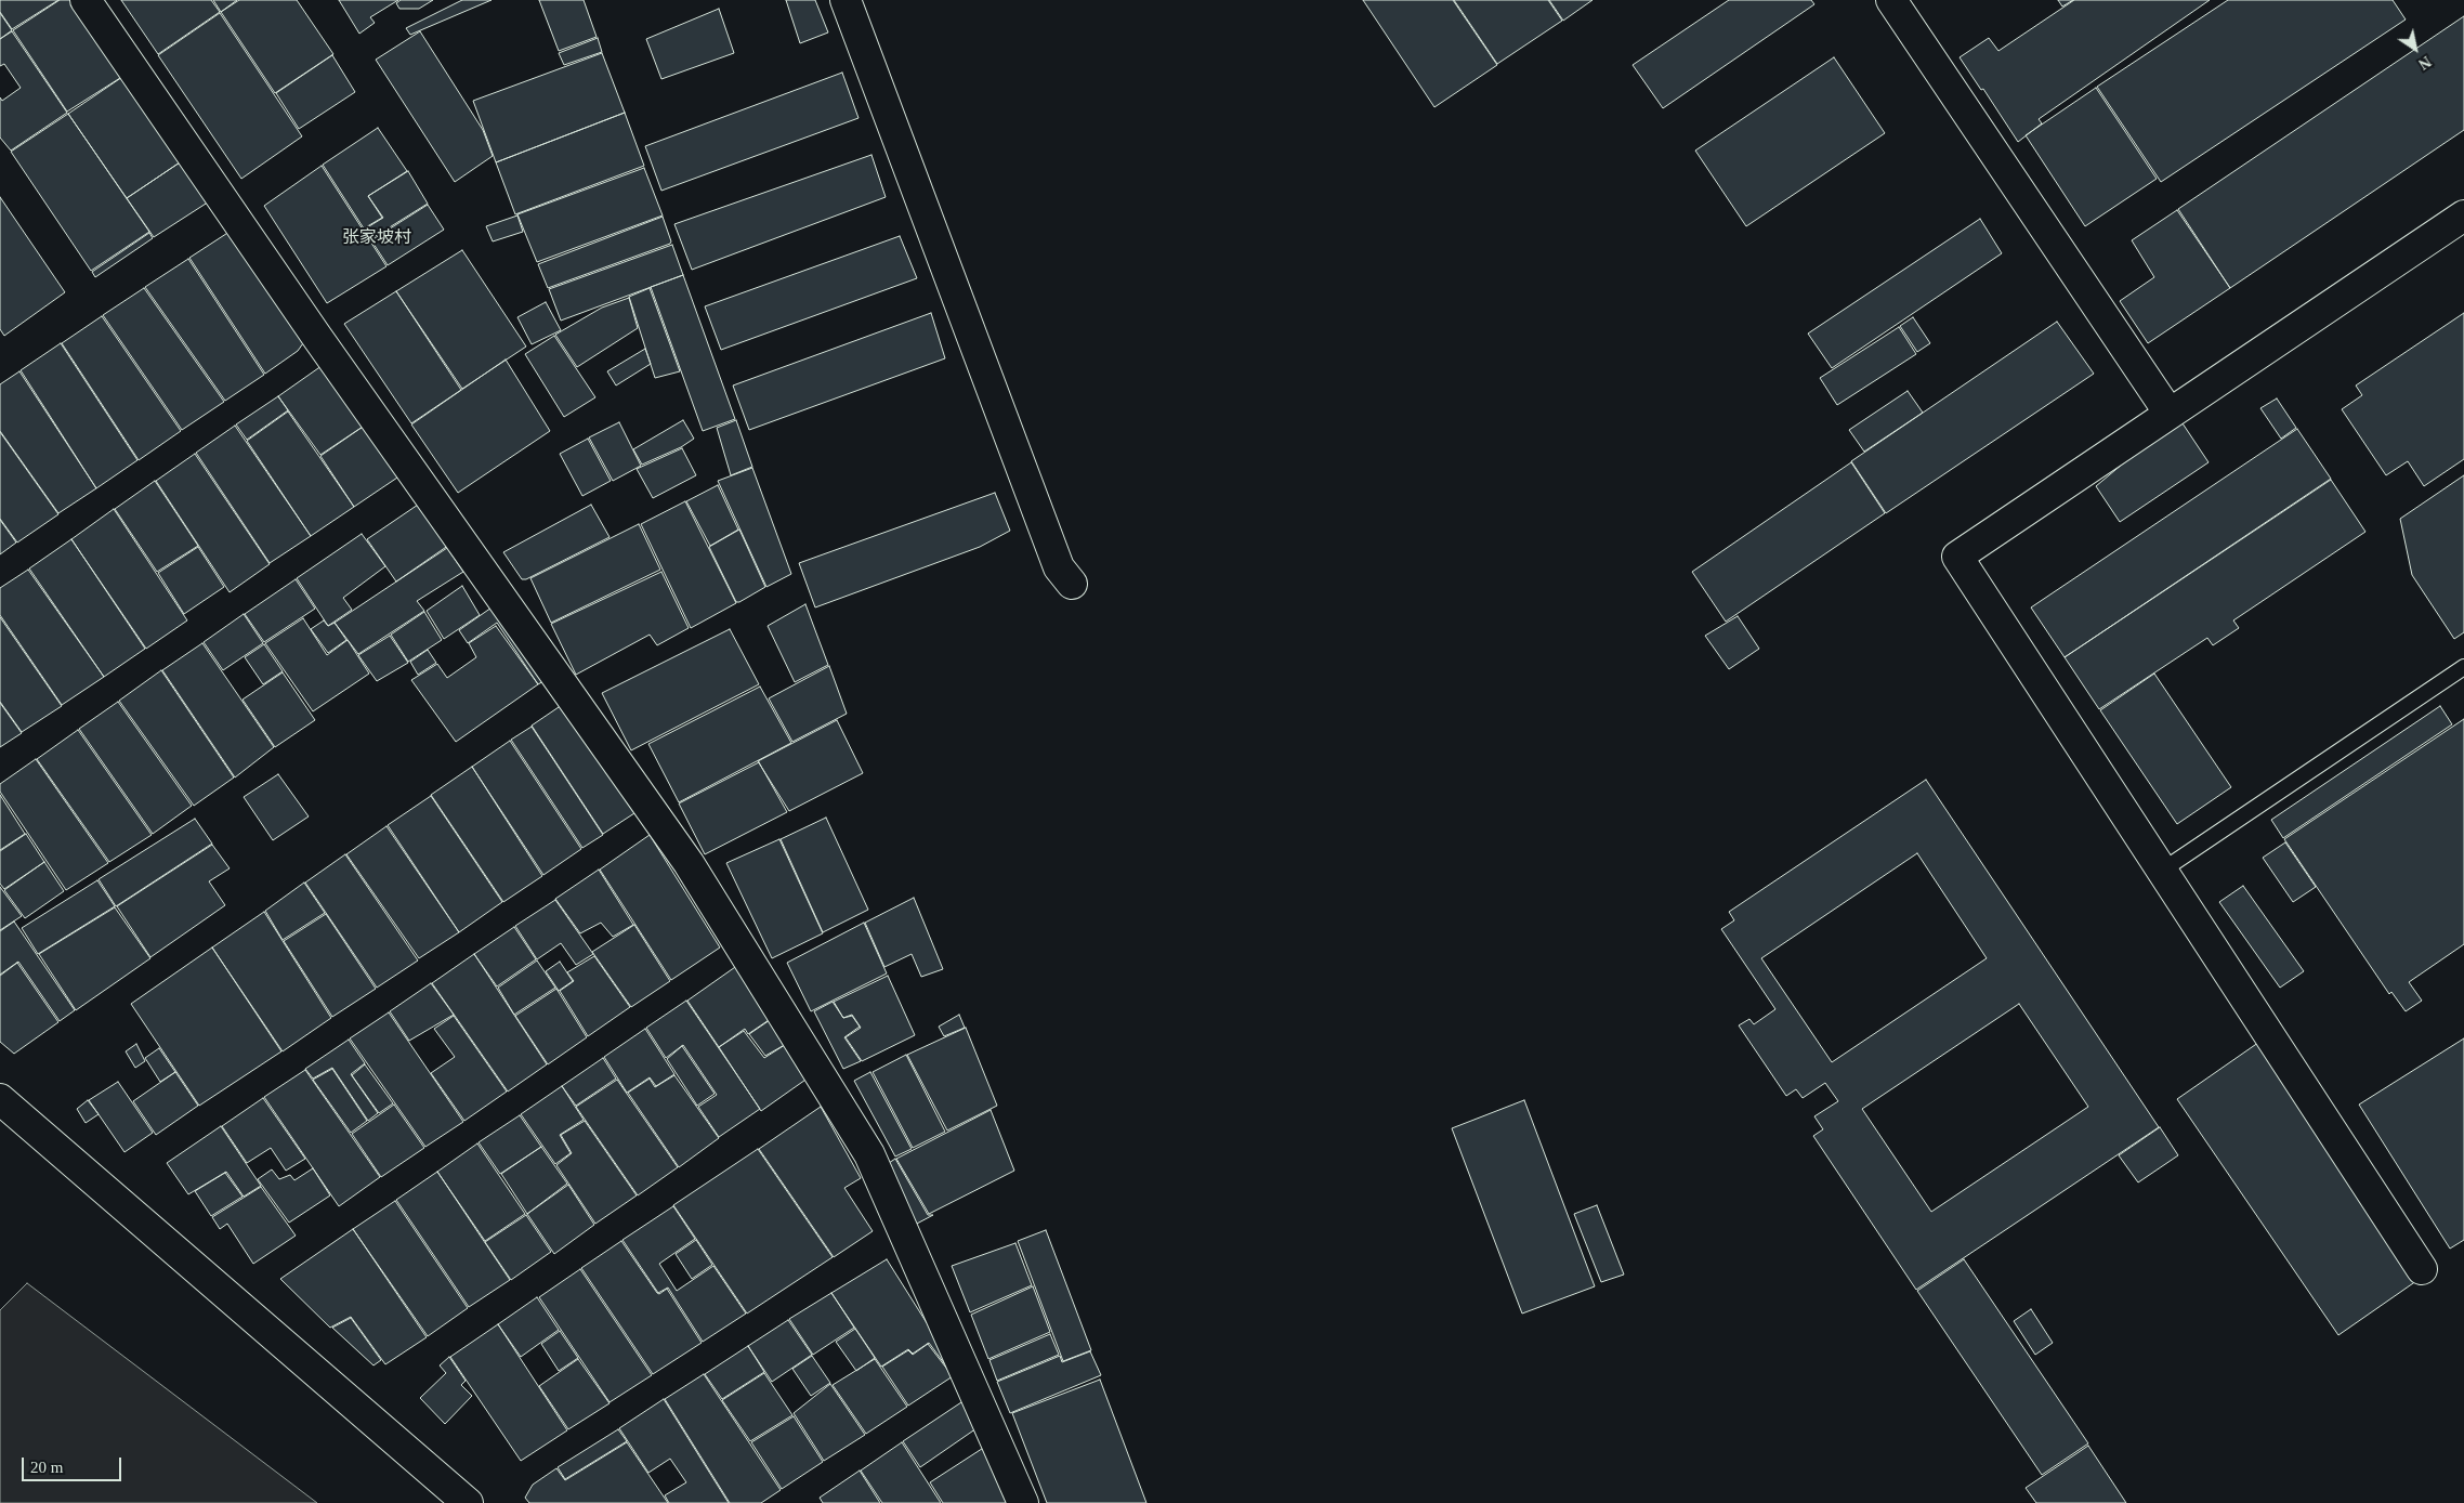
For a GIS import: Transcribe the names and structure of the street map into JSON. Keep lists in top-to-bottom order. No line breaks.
{"districts":["张家坡村"],"scale_bar":"20 m","north":"bottom right"}
